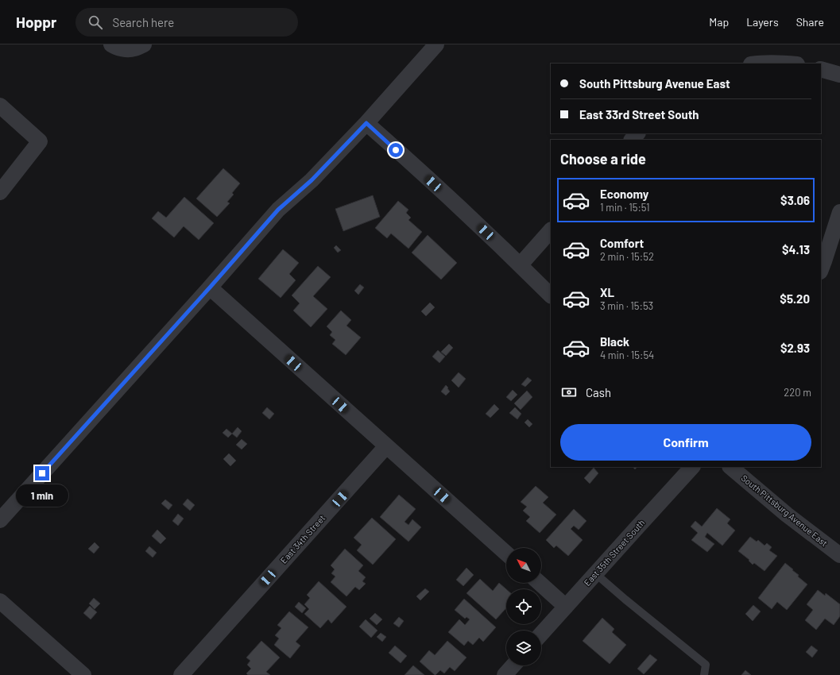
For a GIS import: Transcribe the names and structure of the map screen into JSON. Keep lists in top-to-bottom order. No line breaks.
{"streets":{"street":["South Pittsburg Avenue East","East 34th Street","East 35th Street South"]},"north":"top left","page":{"header":"Hoppr","search":"Search here","nav":["Map","Layers","Share"],"banner":["South Pittsburg Avenue East","East 33rd Street South"],"heading":"Choose a ride","list":[{"name":"Economy","note":"1 min · 15:51","value":"$3.06"},{"name":"Comfort","note":"2 min · 15:52","value":"$4.13"},{"name":"XL","note":"3 min · 15:53","value":"$5.20"},{"name":"Black","note":"4 min · 15:54","value":"$2.93"}],"pay":["Cash","220 m"],"buttons":"Confirm","bubble":"1 min"}}
